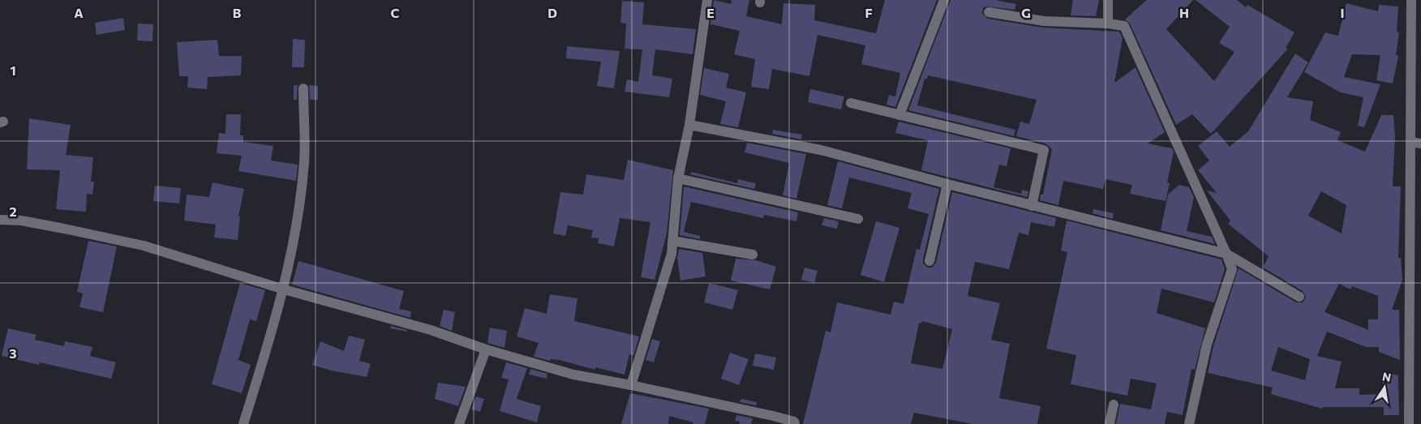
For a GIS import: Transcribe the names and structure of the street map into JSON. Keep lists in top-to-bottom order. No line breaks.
{"north":"top","grid":{"columns":["A","B","C","D","E","F","G","H","I"],"rows":["1","2","3"]}}
